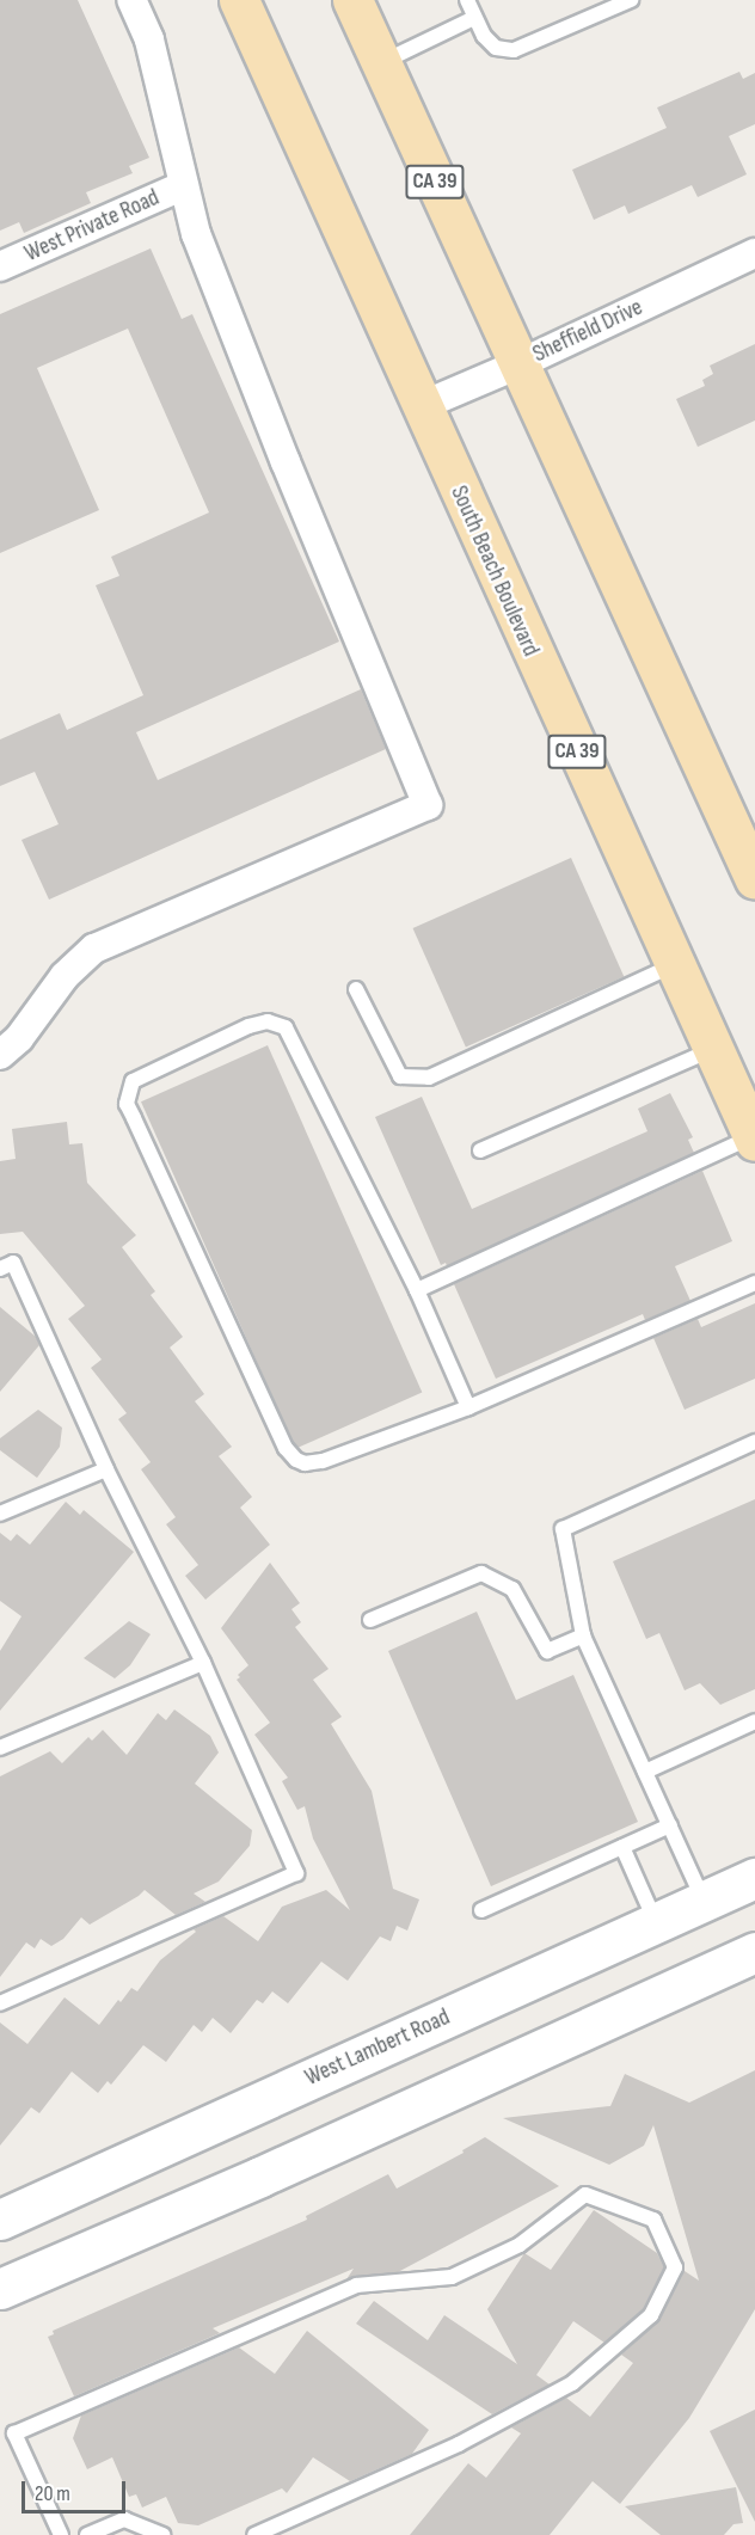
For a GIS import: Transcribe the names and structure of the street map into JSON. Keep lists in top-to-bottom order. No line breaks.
{"streets":{"main road":["CA 39","South Beach Boulevard","West Lambert Road"],"street":["West Private Road","Sheffield Drive"]},"crossings":[["CA 39","Sheffield Drive"],["Sheffield Drive","South Beach Boulevard"]],"scale_bar":"20 m"}
